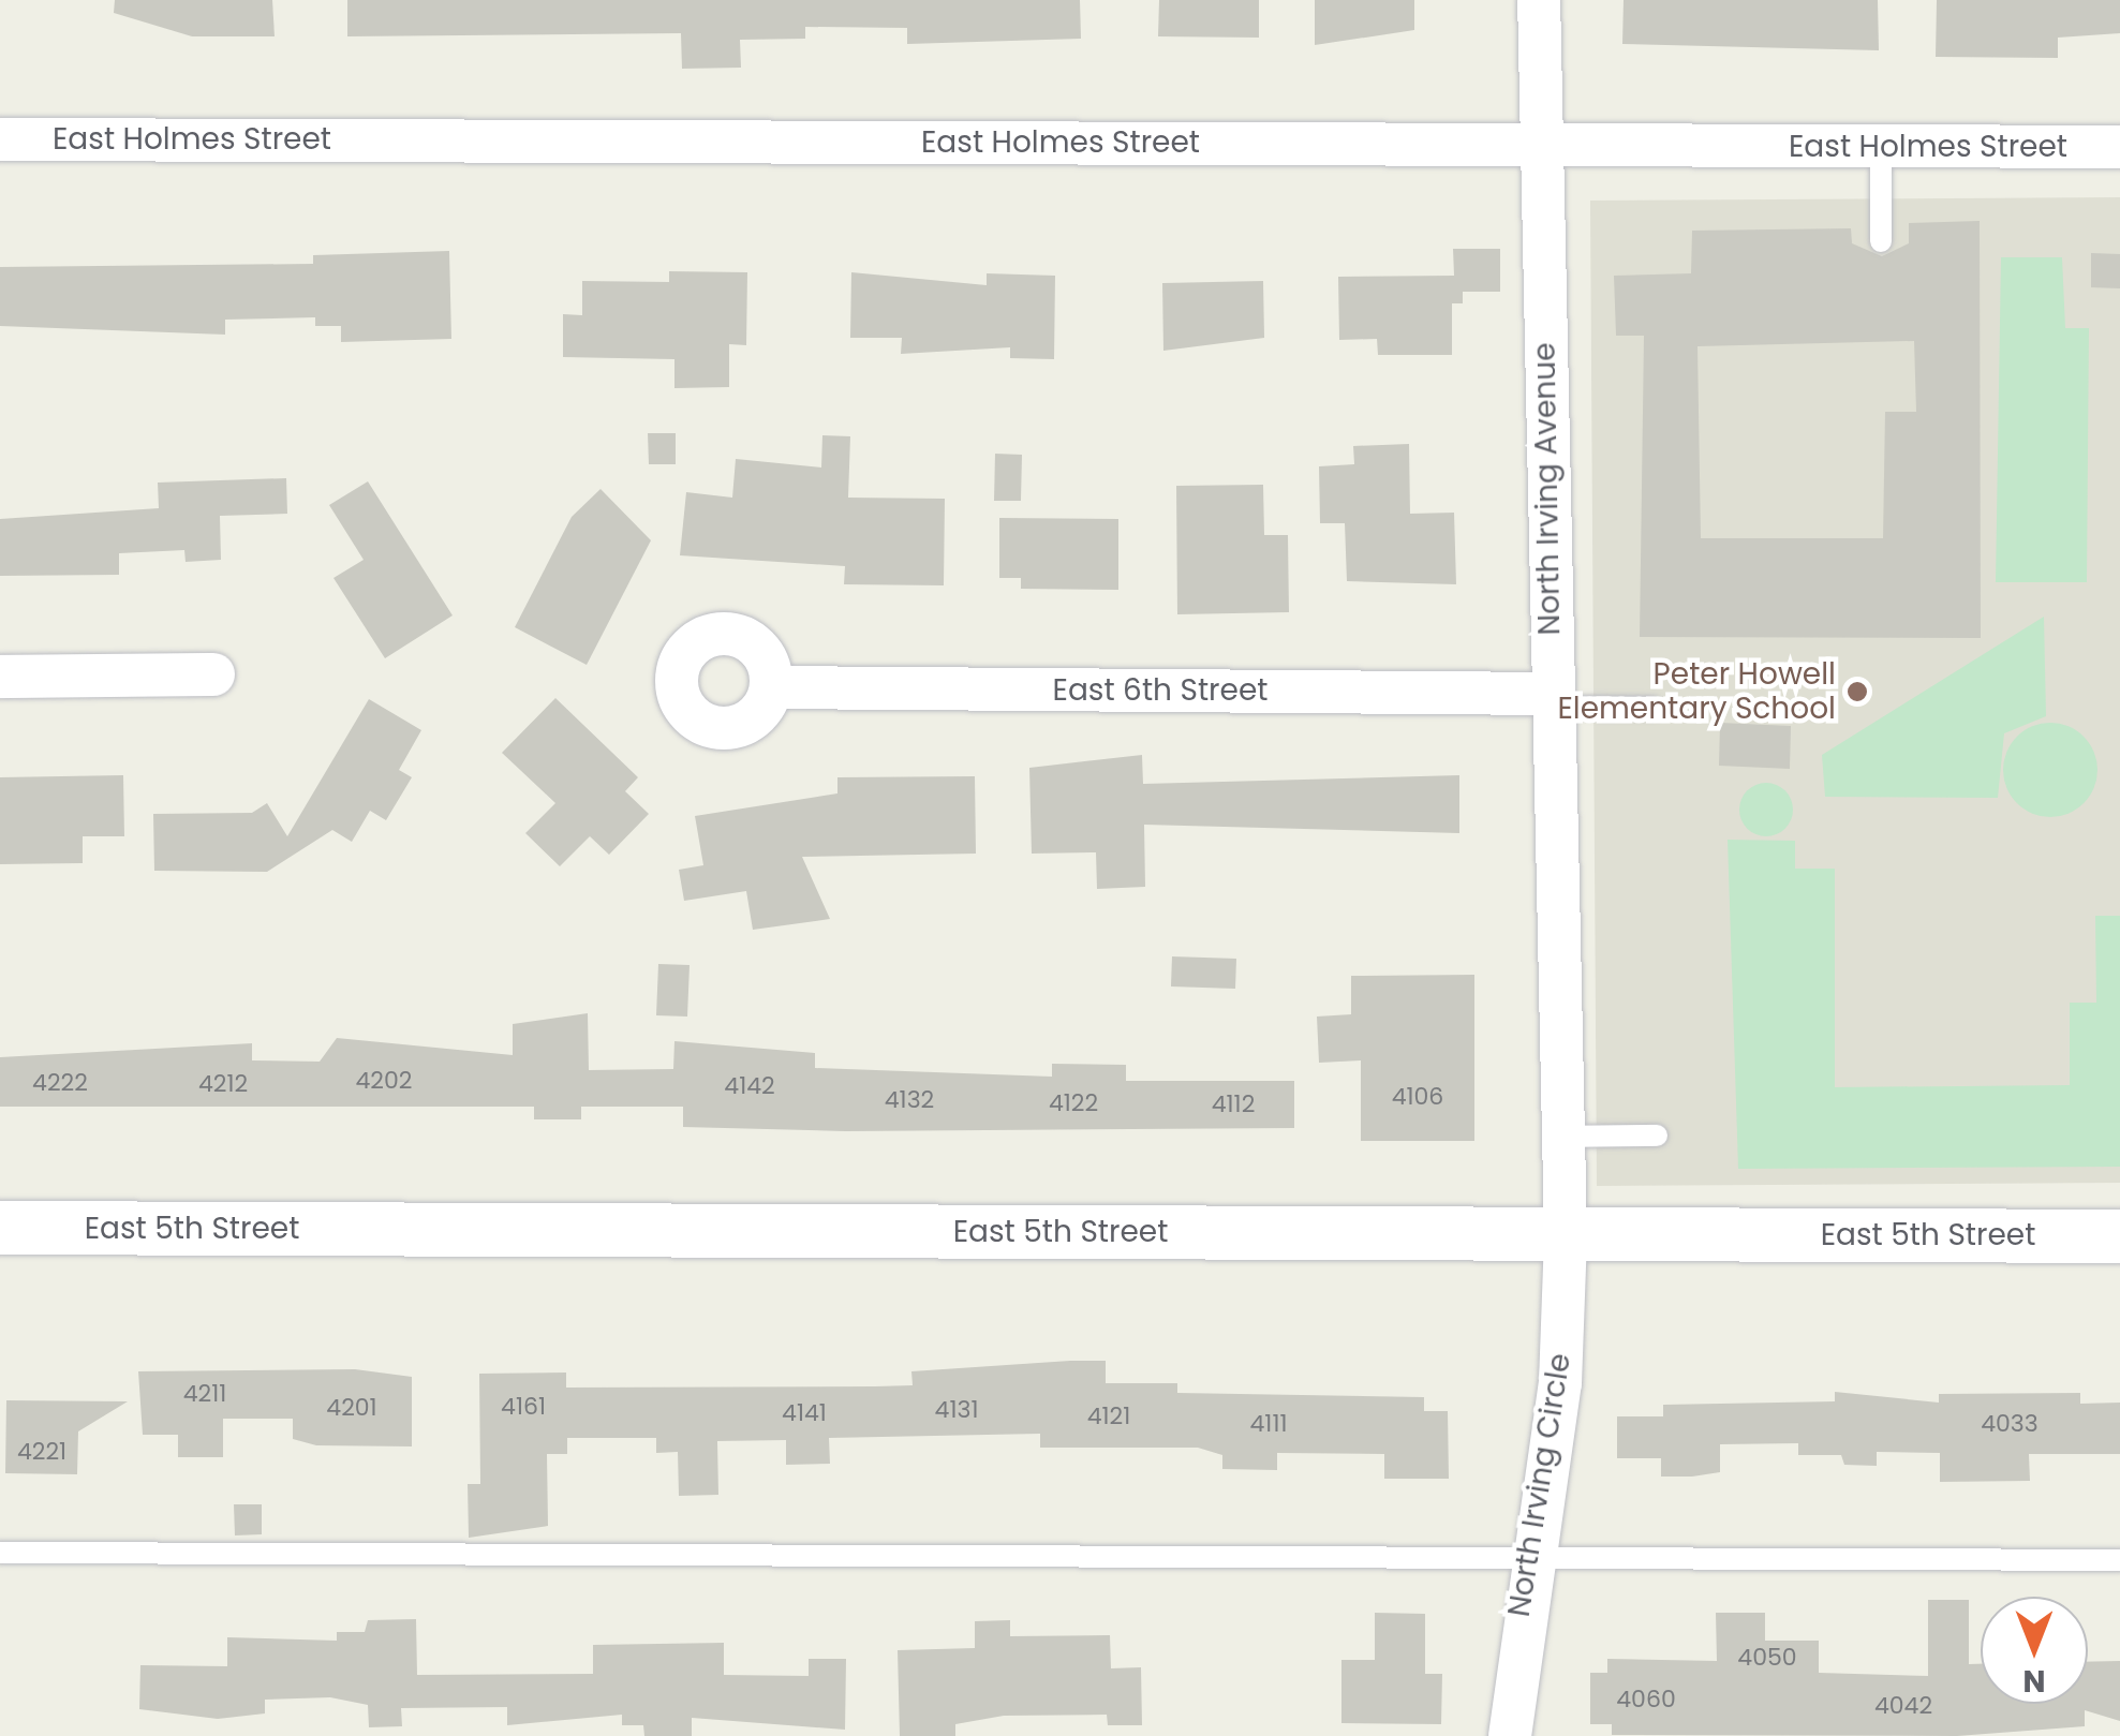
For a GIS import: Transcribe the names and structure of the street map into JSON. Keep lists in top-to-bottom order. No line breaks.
{"streets":{"street":["East Holmes Street","North Irving Avenue","East 6th Street","East 5th Street","North Irving Circle"]},"crossings":[["East Holmes Street","North Irving Avenue"],["North Irving Avenue","East 6th Street"],["North Irving Avenue","East 5th Street"],["North Irving Avenue","North Irving Circle"],["East 5th Street","North Irving Circle"]],"places":["Peter Howell Elementary School"],"house_numbers":["4202","4222","4212","4142","4106","4132","4122","4112","4211","4161","4201","4131","4141","4121","4111","4033","4221","4050","4060","4042"],"north":"bottom"}
